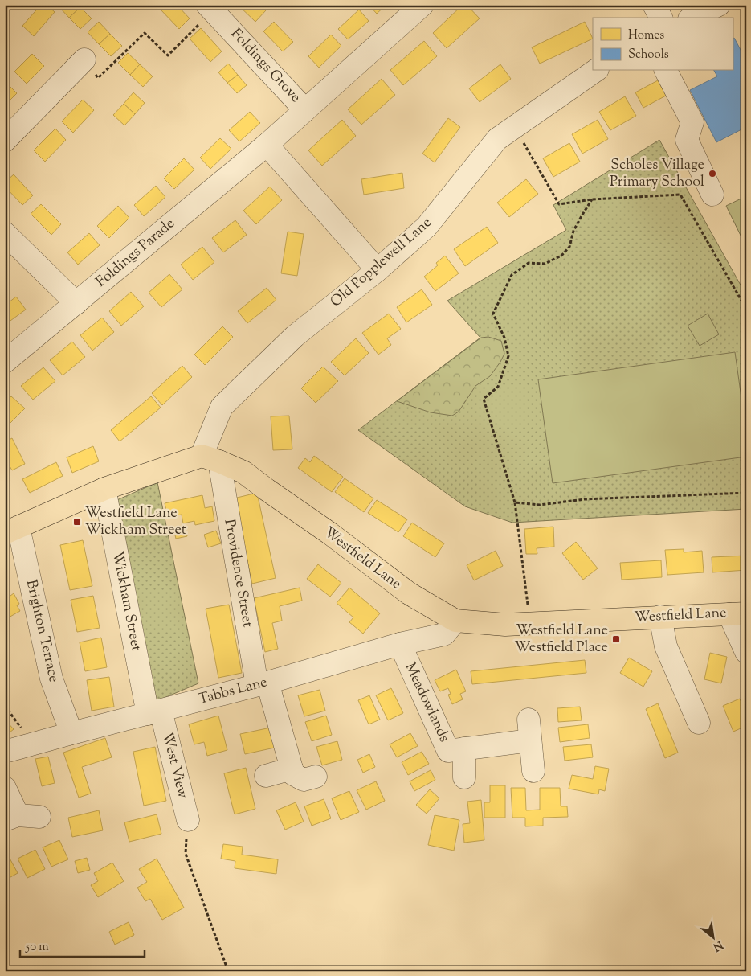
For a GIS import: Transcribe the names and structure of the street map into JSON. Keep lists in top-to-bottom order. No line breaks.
{"streets":{"main road":["Westfield Lane"],"street":["Foldings Grove","Foldings Parade","Old Popplewell Lane","Providence Street","Wickham Street","Brighton Terrace","Tabbs Lane","Meadowlands","West View"]},"crossings":[["Foldings Grove","Foldings Parade"],["Old Popplewell Lane","Westfield Lane"],["Old Popplewell Lane","Providence Street"],["Westfield Lane","Providence Street"],["Westfield Lane","Tabbs Lane"],["Providence Street","Tabbs Lane"],["Wickham Street","Tabbs Lane"],["Wickham Street","West View"],["Brighton Terrace","Tabbs Lane"],["Tabbs Lane","Meadowlands"],["Tabbs Lane","West View"]],"places":{"other":["Scholes Village Primary School"],"transit":["Westfield Lane Wickham Street","Westfield Lane Westfield Place"]},"legend":["Homes","Schools"],"scale_bar":"50 m","north":"bottom right"}
